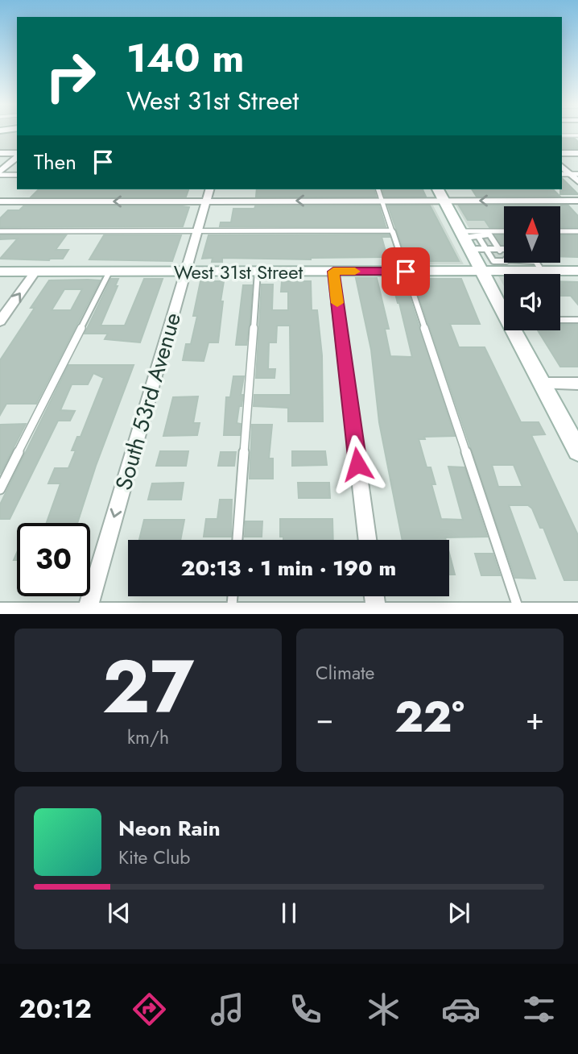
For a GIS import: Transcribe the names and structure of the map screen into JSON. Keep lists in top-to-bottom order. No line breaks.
{"streets":{"main road":["West 31st Street"],"street":["South 53rd Avenue"]},"crossings":[["West 31st Street","South 53rd Avenue"]],"one_way":["South 53rd Avenue"],"north":"top","page":{"turn":["140 m","West 31st Street"],"then":"Then","limit":"30","trip":"20:13 · 1 min · 190 m","tile":[["27","km/h"],"Climate"],"heat":["−","22°","+"],"song":["Neon Rain","Kite Club"],"tabs":"20:12"}}
